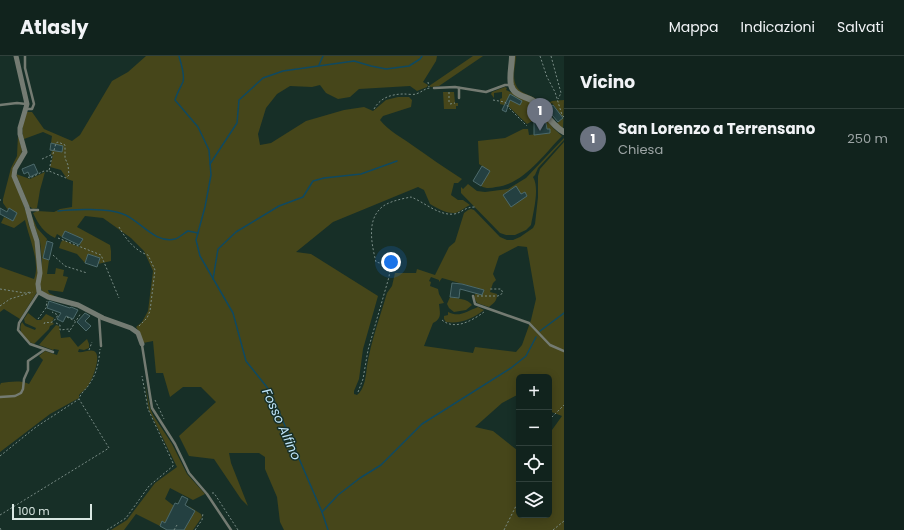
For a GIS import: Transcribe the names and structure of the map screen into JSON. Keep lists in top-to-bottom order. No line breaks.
{"water":["Fosso Alfino"],"scale_bar":"100 m","page":{"header":"Atlasly","nav":["Mappa","Indicazioni","Salvati"],"heading":"Vicino","pins":"1","list":[{"mark":"1","name":"San Lorenzo a Terrensano","note":"Chiesa","value":"250 m"}],"map_buttons":["+","−"],"scale":"100 m"}}
